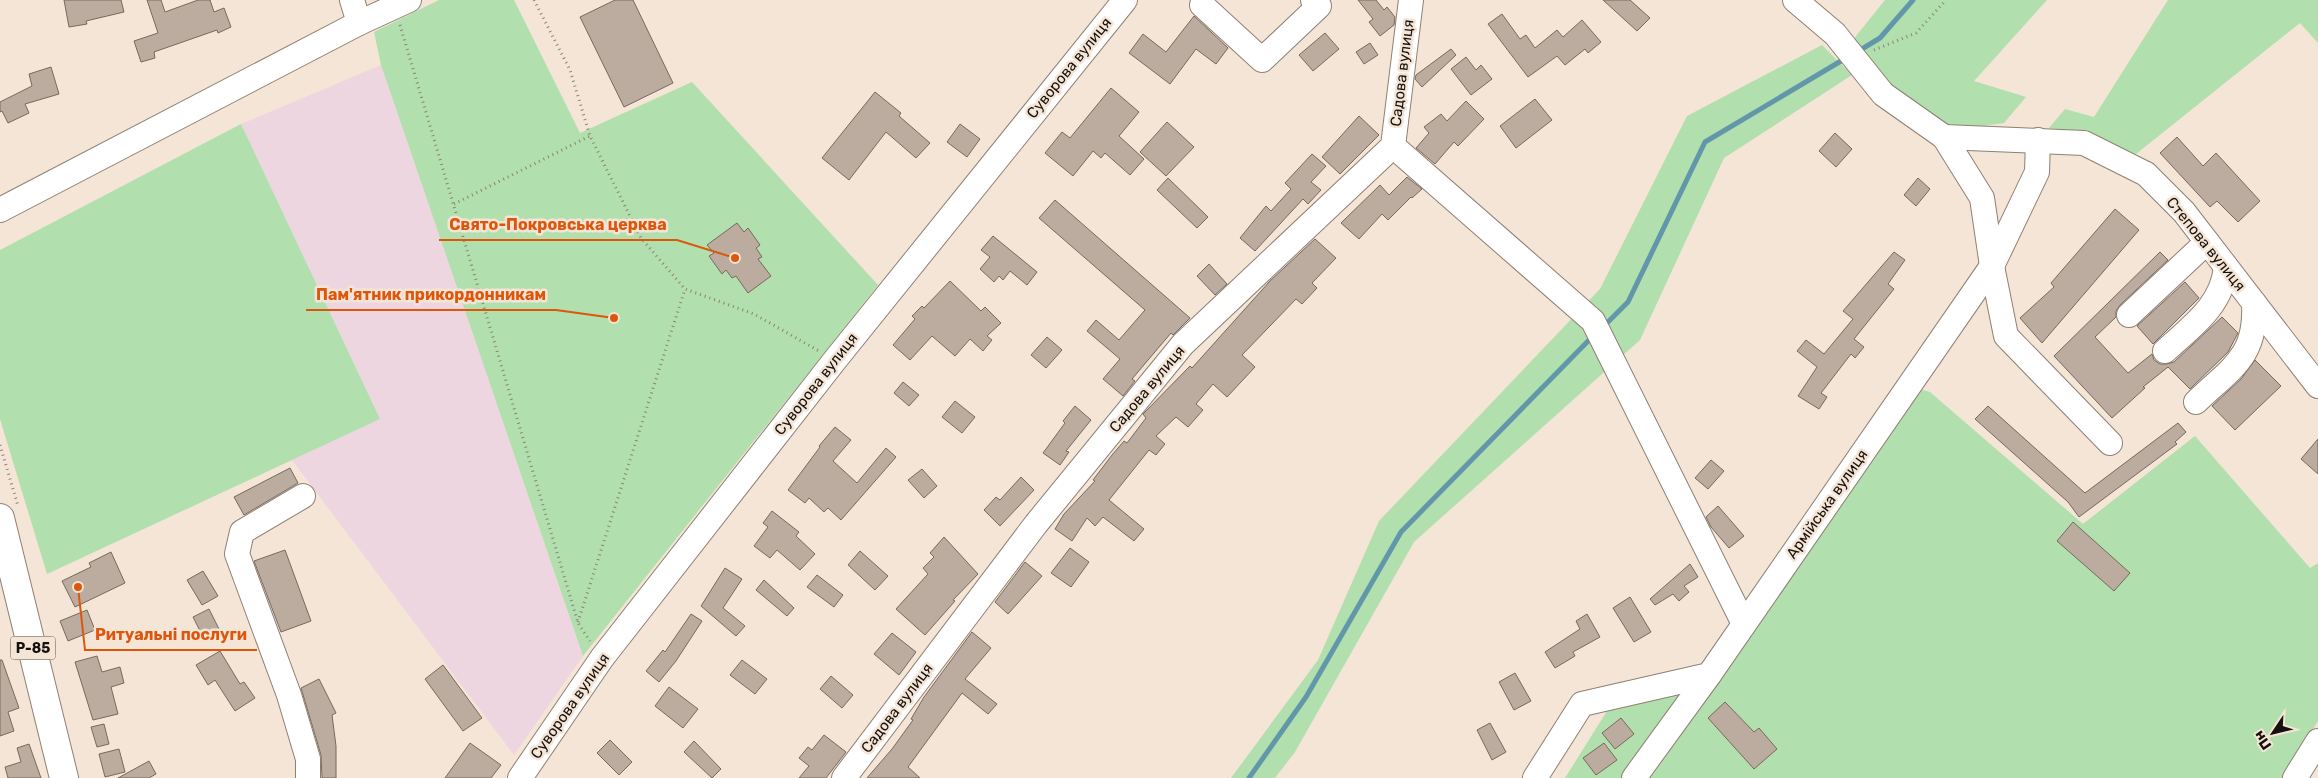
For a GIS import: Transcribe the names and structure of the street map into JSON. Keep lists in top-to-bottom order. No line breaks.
{"streets":{"main road":["Р-85"],"street":["Суворова вулиця","Садова вулиця","Степова вулиця","Армійська вулиця"]},"crossings":[["Степова вулиця","Армійська вулиця"]],"places":["Свято-Покровська церква","Пам'ятник прикордонникам","Ритуальні послуги"],"north":"bottom left"}
